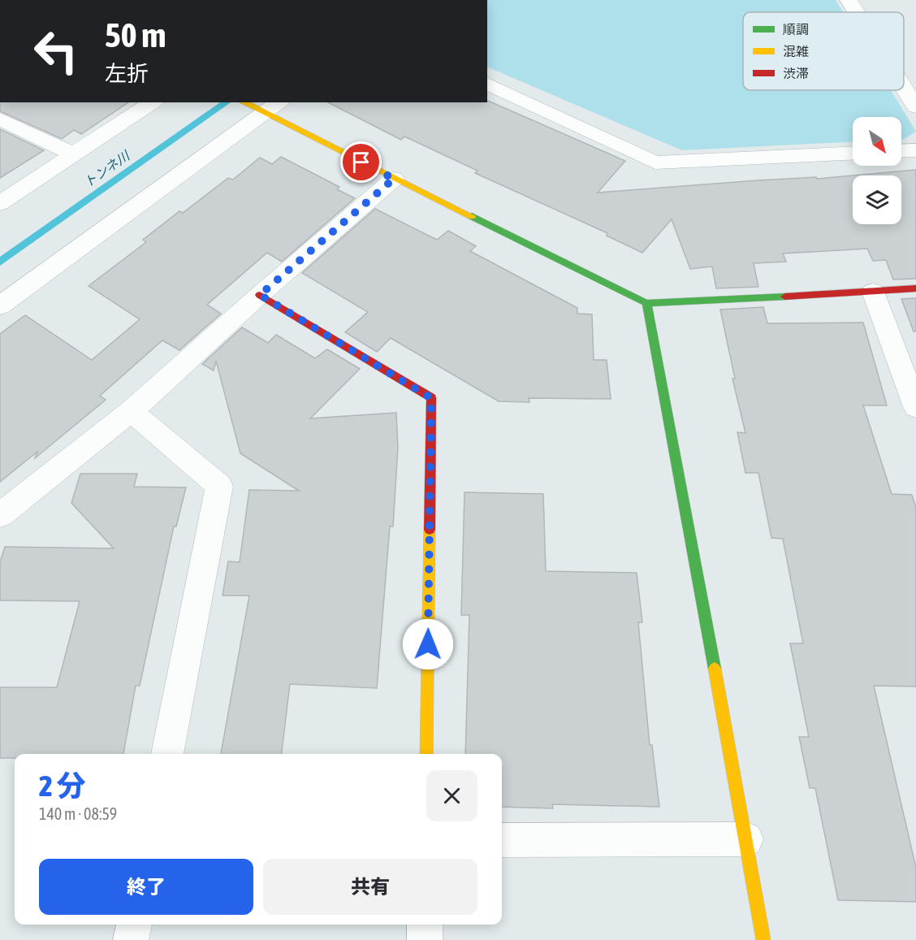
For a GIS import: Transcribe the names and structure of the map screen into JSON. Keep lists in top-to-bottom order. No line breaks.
{"water":["トンネ川"],"legend":["順調","混雑","渋滞"],"north":"bottom right","page":{"turn":["50 m","左折"],"heading":["2 分","140 m · 08:59"],"buttons":["終了","共有"]}}
